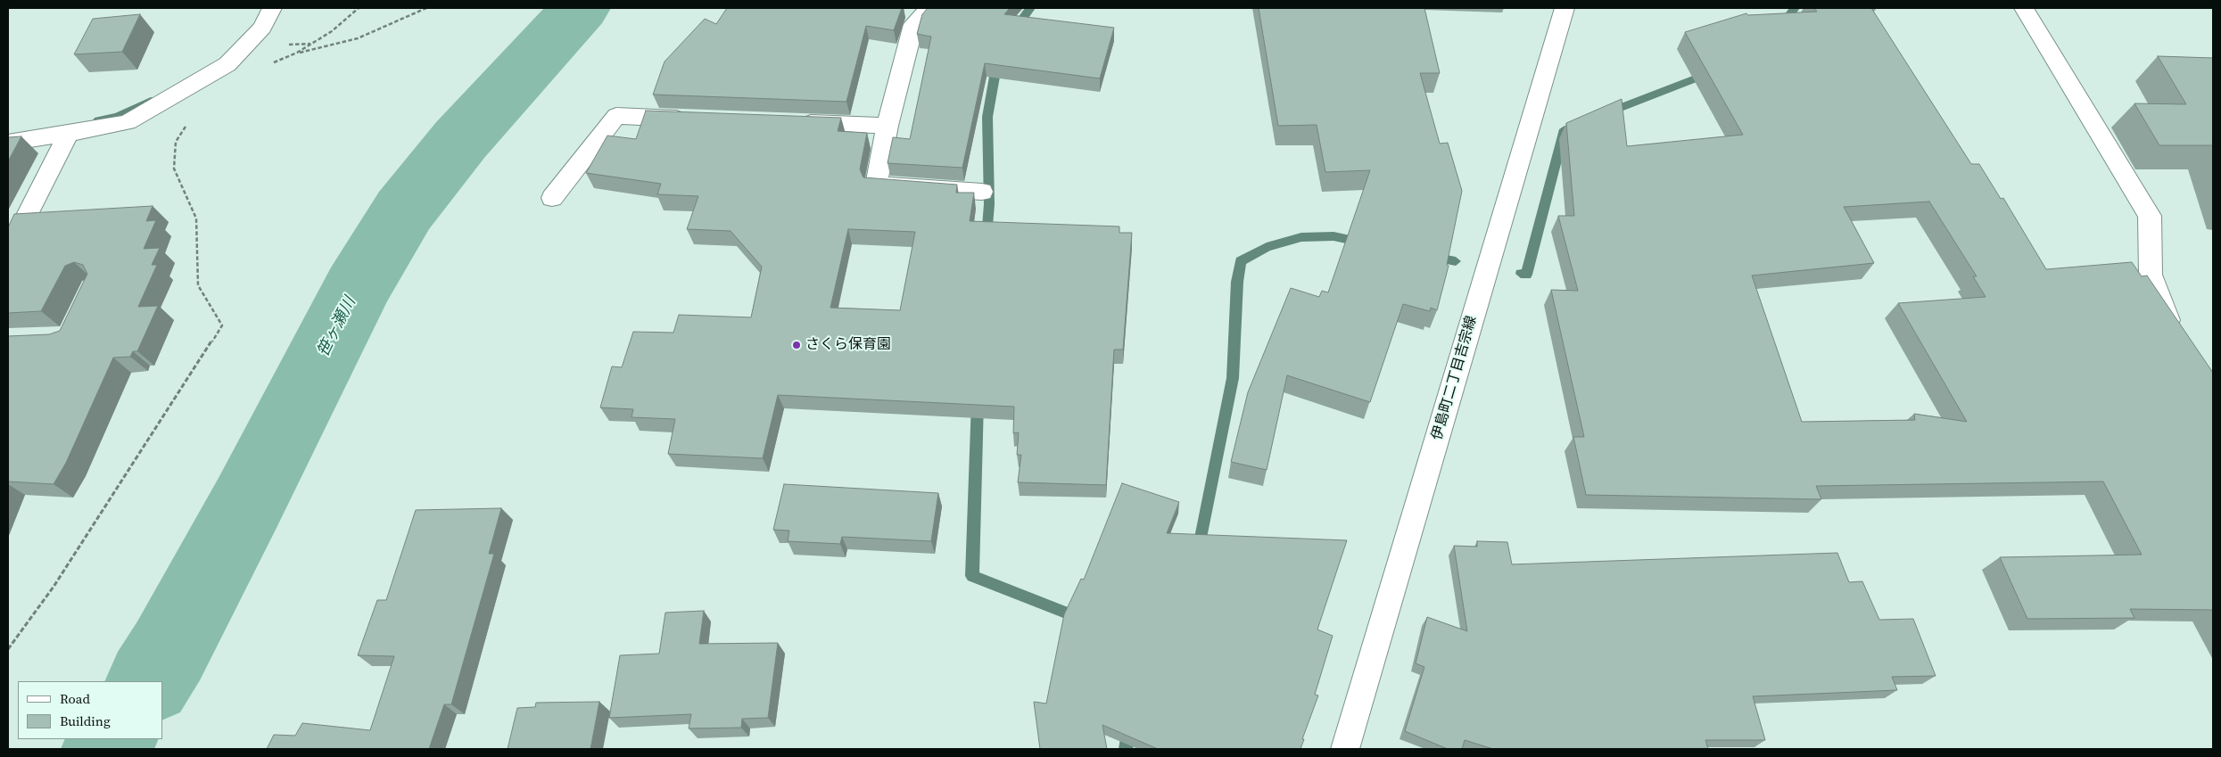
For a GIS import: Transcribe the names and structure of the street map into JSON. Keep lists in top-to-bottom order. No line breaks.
{"streets":{"street":["伊島町二丁目吉宗線"]},"water":["笹ヶ瀬川"],"places":["さくら保育園"],"legend":["Road","Building"]}
